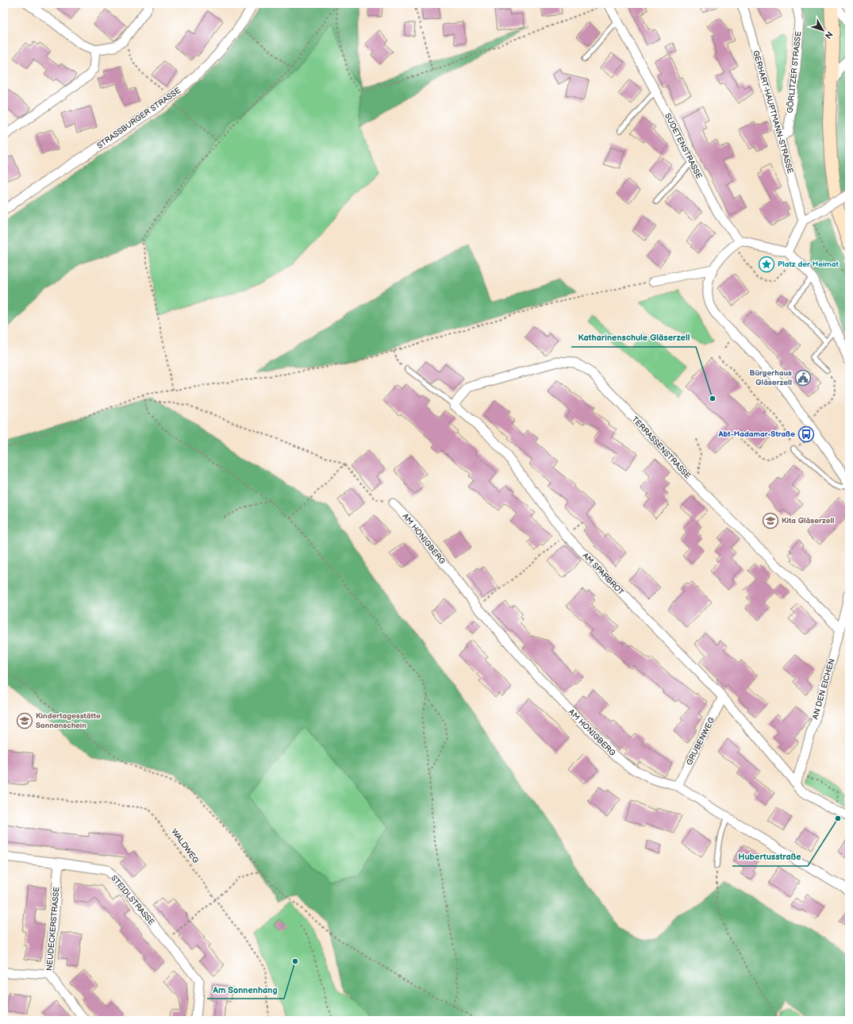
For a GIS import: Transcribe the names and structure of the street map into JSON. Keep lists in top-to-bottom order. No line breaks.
{"streets":{"street":["GÖRLITZER STRASSE","GERHART-HAUPTMANN-STRASSE","STRASSBURGER STRASSE","SUDETENSTRASSE","TERRASSENSTRASSE","AM HONIGBERG","AM SPARBROT","AN DEN EICHEN","GRUBENWEG","STEIDLSTRASSE","NEUDECKERSTRASSE"],"path":["WALDWEG"]},"crossings":[["GÖRLITZER STRASSE","GERHART-HAUPTMANN-STRASSE"],["TERRASSENSTRASSE","AM SPARBROT"],["TERRASSENSTRASSE","AN DEN EICHEN"],["AM HONIGBERG","GRUBENWEG"],["AM SPARBROT","AN DEN EICHEN"],["AM SPARBROT","GRUBENWEG"],["STEIDLSTRASSE","NEUDECKERSTRASSE"]],"places":{"place":["Platz der Heimat"],"public building":["Bürgerhaus Gläserzell"],"other":["Katharinenschule Gläserzell","Hubertusstraße","Am Sonnenhang"],"bus stop":["Abt-Hadamar-Straße"],"school or university":["Kita Gläserzell","Kindertagesstätte Sonnenschein"]},"north":"bottom right"}
